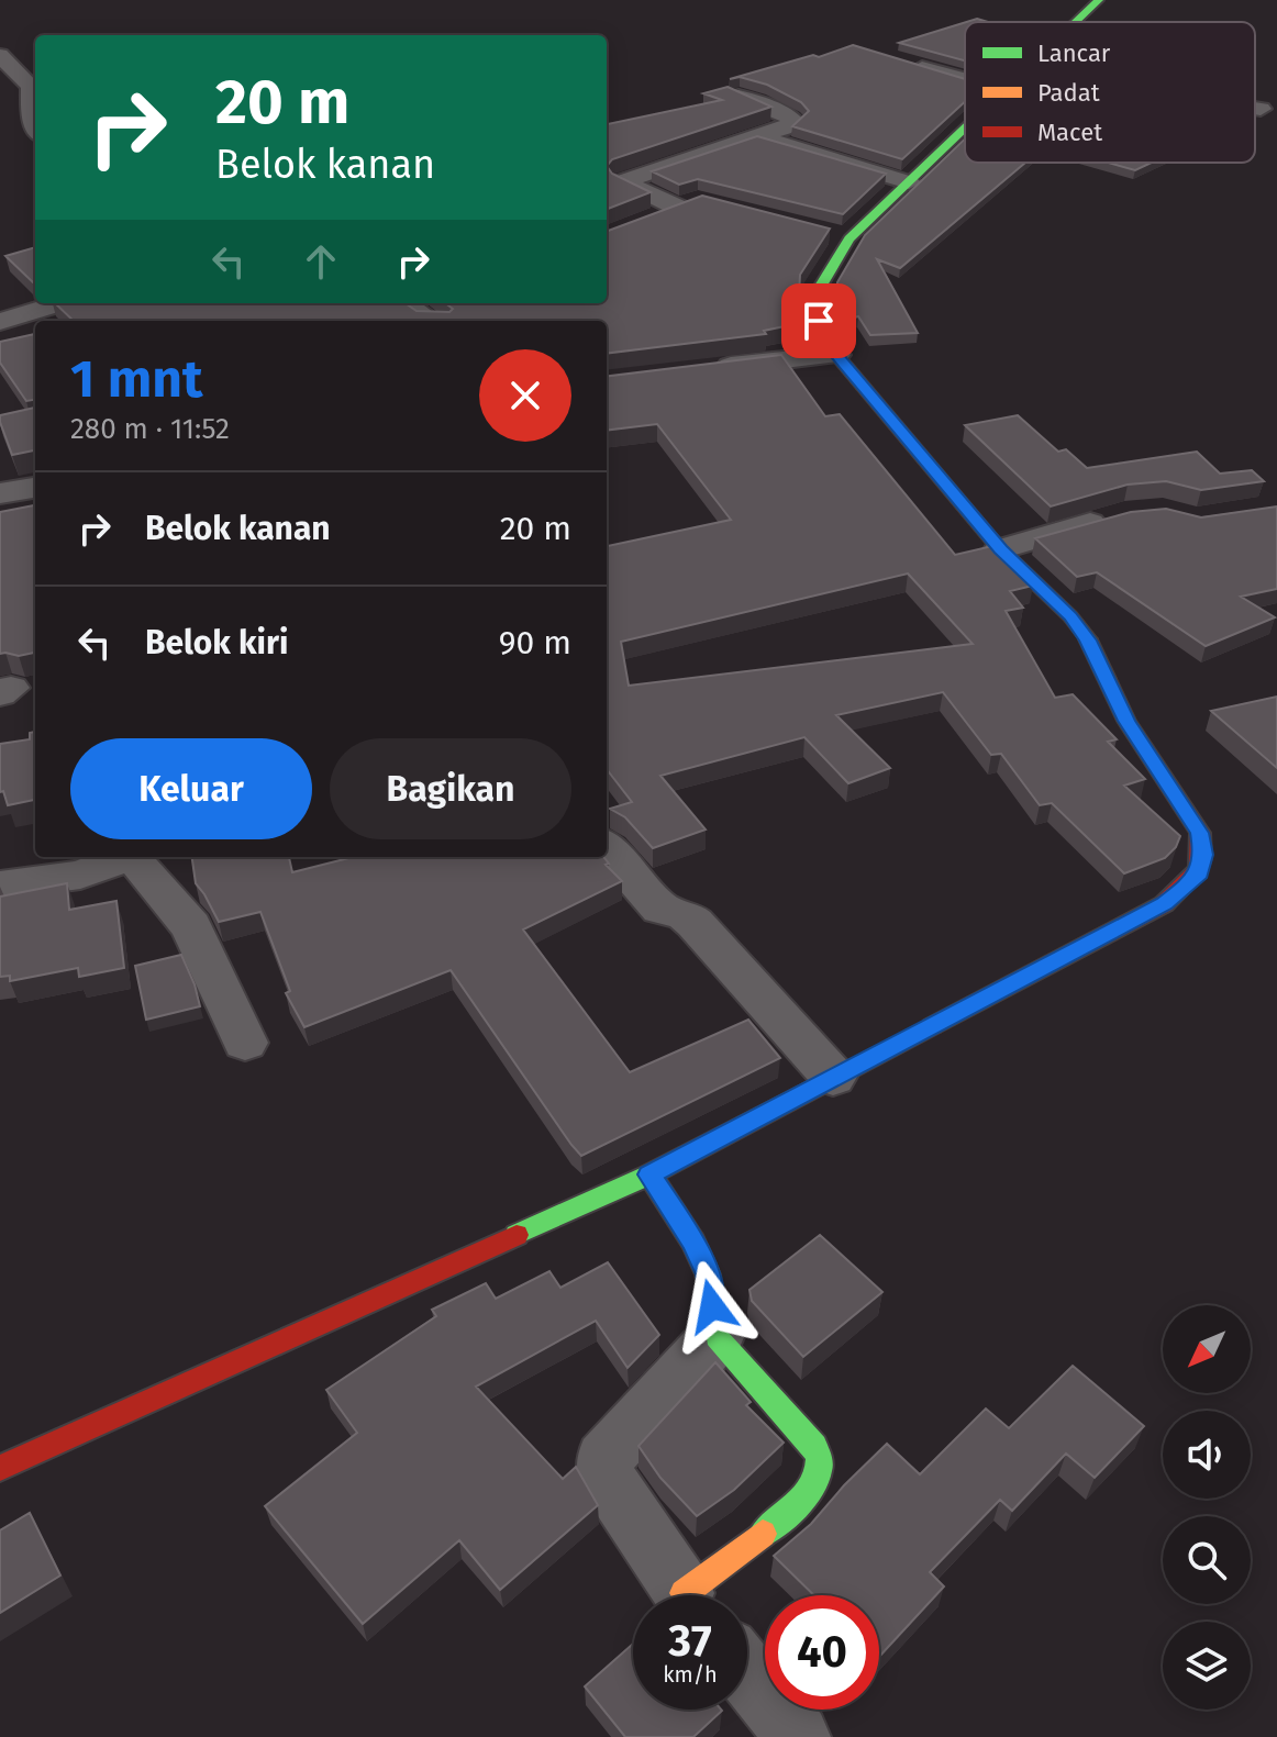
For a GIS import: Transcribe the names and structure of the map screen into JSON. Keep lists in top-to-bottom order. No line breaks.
{"legend":["Lancar","Padat","Macet"],"north":"bottom left","page":{"turn":["20 m","Belok kanan"],"heading":["1 mnt","280 m · 11:52"],"list":[{"name":"Belok kanan","value":"20 m"},{"name":"Belok kiri","value":"90 m"}],"buttons":["Keluar","Bagikan"],"speed":"37 km/h","limit":"40"}}
